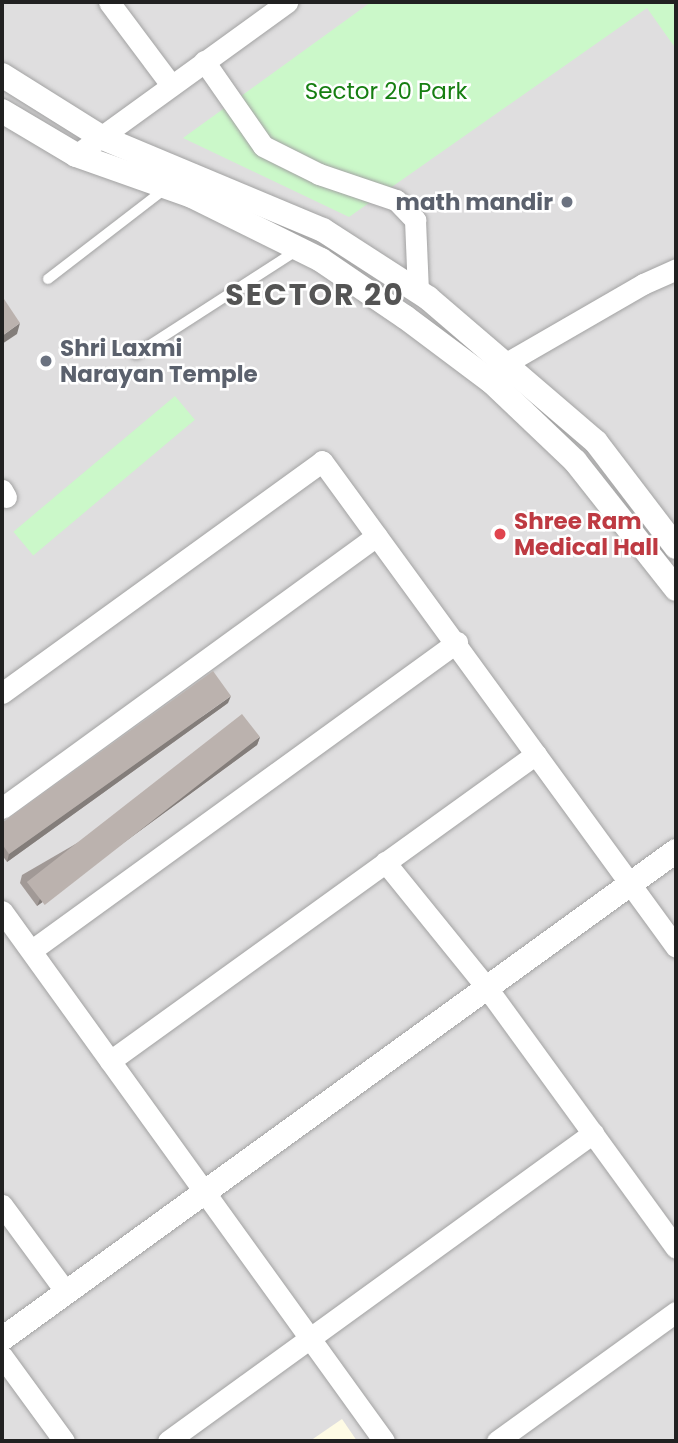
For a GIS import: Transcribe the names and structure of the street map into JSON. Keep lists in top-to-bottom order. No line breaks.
{"districts":["SECTOR 20"],"parks":["Sector 20 Park"],"places":["math mandir","Shri Laxmi Narayan Temple","Shree Ram Medical Hall"]}
